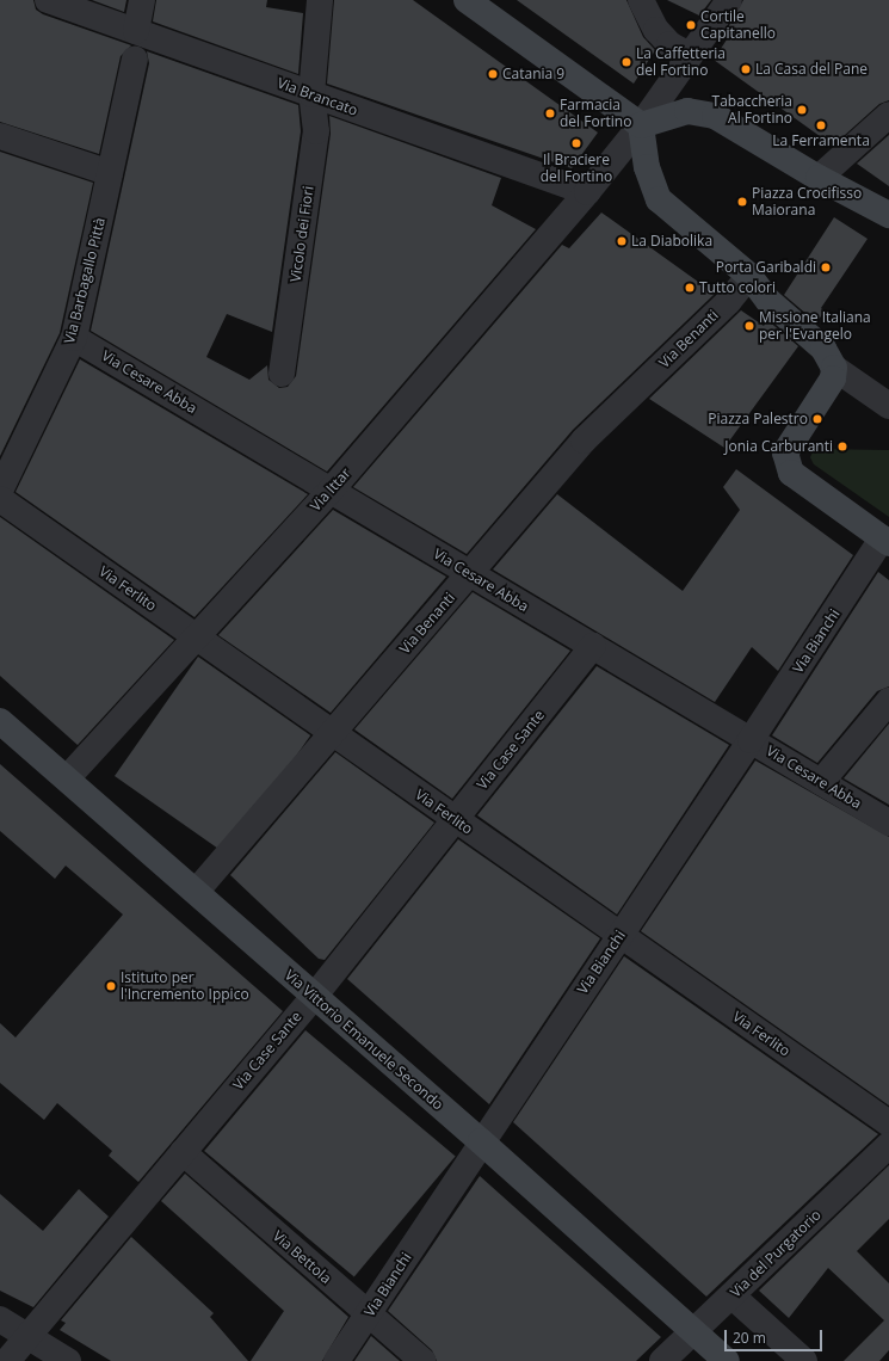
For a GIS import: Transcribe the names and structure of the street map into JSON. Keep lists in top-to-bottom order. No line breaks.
{"streets":{"main road":["Via Vittorio Emanuele Secondo"],"street":["Via Brancato","Vicolo dei Fiori","Via Barbagallo Pittà","Via Benanti","Via Cesare Abba","Via Ittar","Via Ferlito","Via Bianchi","Via Case Sante","Via del Purgatorio","Via Bettola"]},"crossings":[["Via Brancato","Vicolo dei Fiori"],["Via Brancato","Via Ittar"],["Via Barbagallo Pittà","Via Cesare Abba"],["Via Benanti","Via Cesare Abba"],["Via Benanti","Via Ferlito"],["Via Benanti","Via Vittorio Emanuele Secondo"],["Via Cesare Abba","Via Ittar"],["Via Cesare Abba","Via Bianchi"],["Via Cesare Abba","Via Case Sante"],["Via Ittar","Via Ferlito"],["Via Ittar","Via Vittorio Emanuele Secondo"],["Via Ferlito","Via Bianchi"],["Via Ferlito","Via Case Sante"],["Via Bianchi","Via Vittorio Emanuele Secondo"],["Via Bianchi","Via Bettola"],["Via Case Sante","Via Vittorio Emanuele Secondo"],["Via Case Sante","Via Bettola"],["Via Vittorio Emanuele Secondo","Via del Purgatorio"]],"places":["Cortile Capitanello","La Caffetteria del Fortino","La Casa del Pane","Catania 9","Tabaccheria Al Fortino","Farmacia del Fortino","La Ferramenta","Il Braciere del Fortino","Piazza Crocifisso Maiorana","La Diabolika","Porta Garibaldi","Tutto colori","Missione Italiana per l'Evangelo","Piazza Palestro","Jonia Carburanti","Istituto per l'Incremento Ippico"],"scale_bar":"20 m"}
